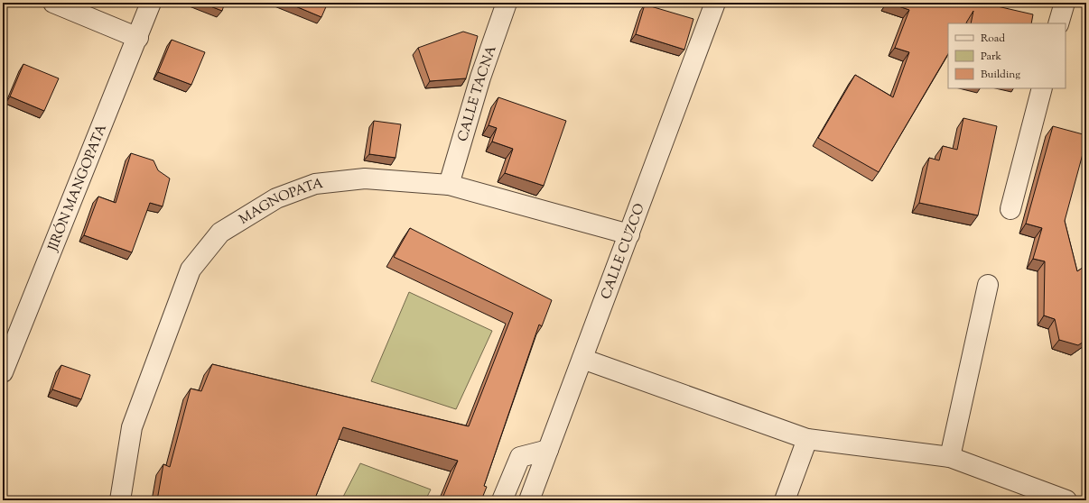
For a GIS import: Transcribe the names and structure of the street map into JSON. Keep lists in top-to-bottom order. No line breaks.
{"streets":{"street":["CALLE TACNA","JIRÓN MANGOPATA","MAGNOPATA","CALLE CUZCO"]},"crossings":[["CALLE TACNA","MAGNOPATA"],["MAGNOPATA","CALLE CUZCO"]],"legend":["Road","Park","Building"]}
